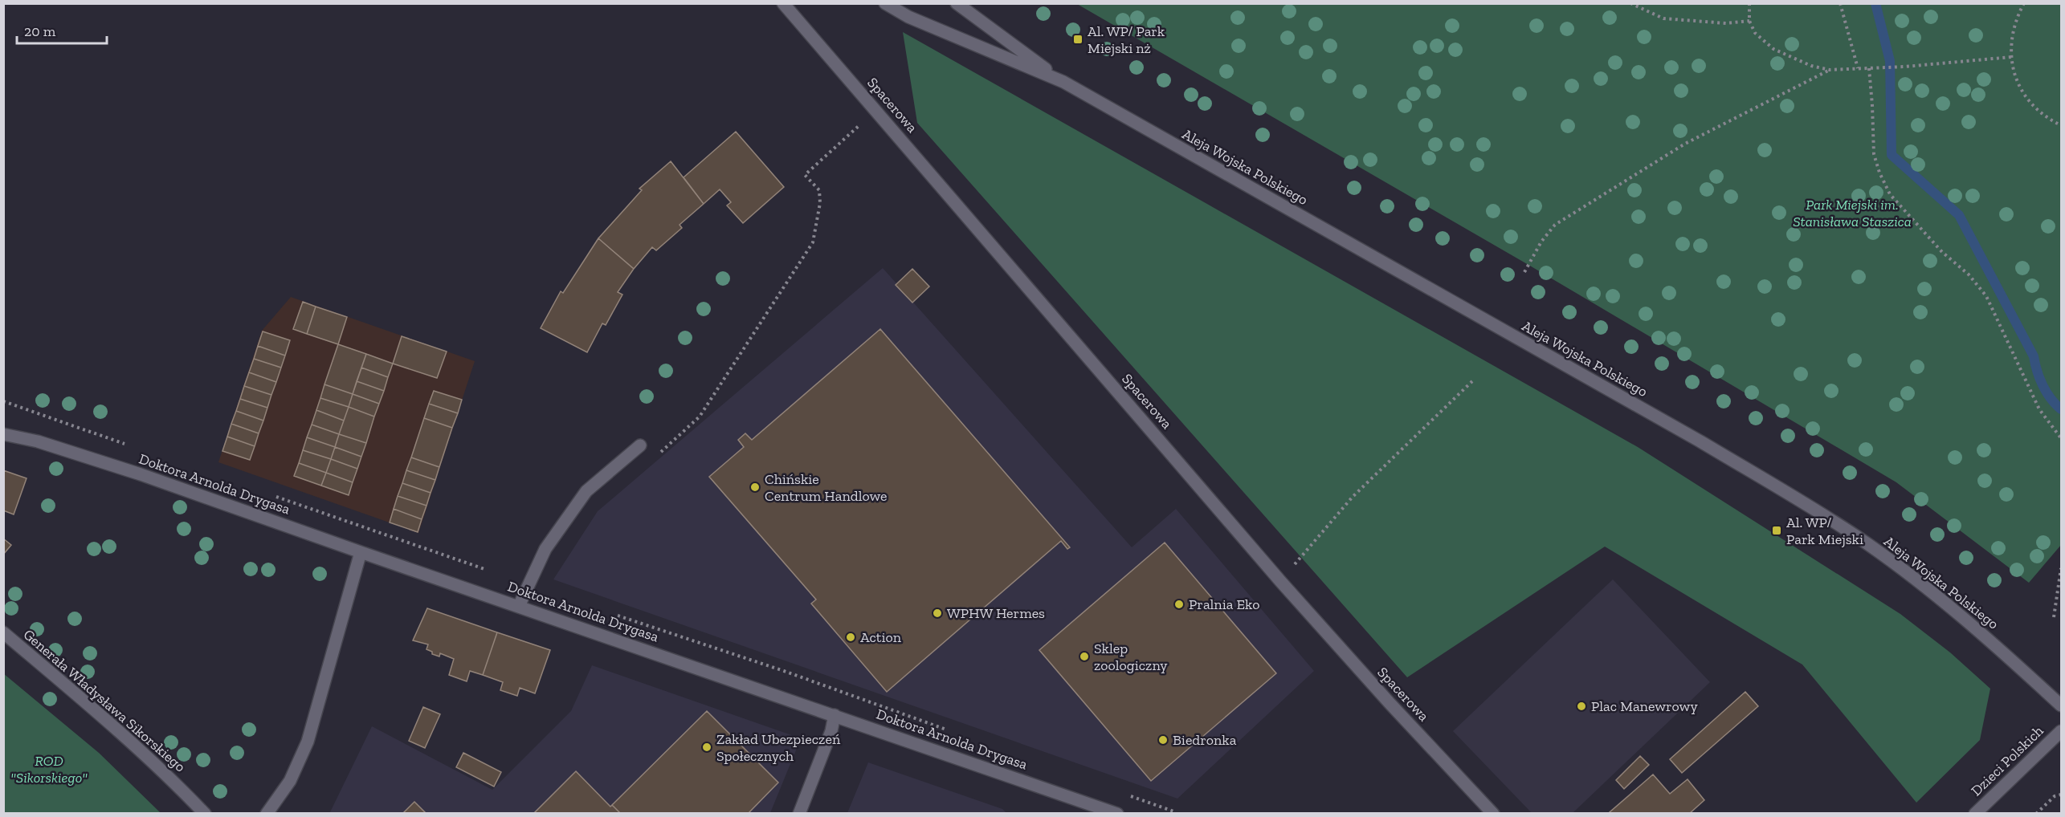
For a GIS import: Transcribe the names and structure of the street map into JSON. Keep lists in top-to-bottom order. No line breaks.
{"streets":{"street":["Spacerowa","Aleja Wojska Polskiego","Doktora Arnolda Drygasa","Generała Władysława Sikorskiego","Dzieci Polskich"]},"parks":["Park Miejski im. Stanisława Staszica","ROD \"Sikorskiego\""],"places":{"transit":["Al. WP/ Park Miejski nż","Al. WP/ Park Miejski"],"other":["Chińskie Centrum Handlowe","Pralnia Eko","WPHW Hermes","Action","Sklep zoologiczny","Plac Manewrowy","Biedronka","Zakład Ubezpieczeń Społecznych"]},"scale_bar":"20 m"}
